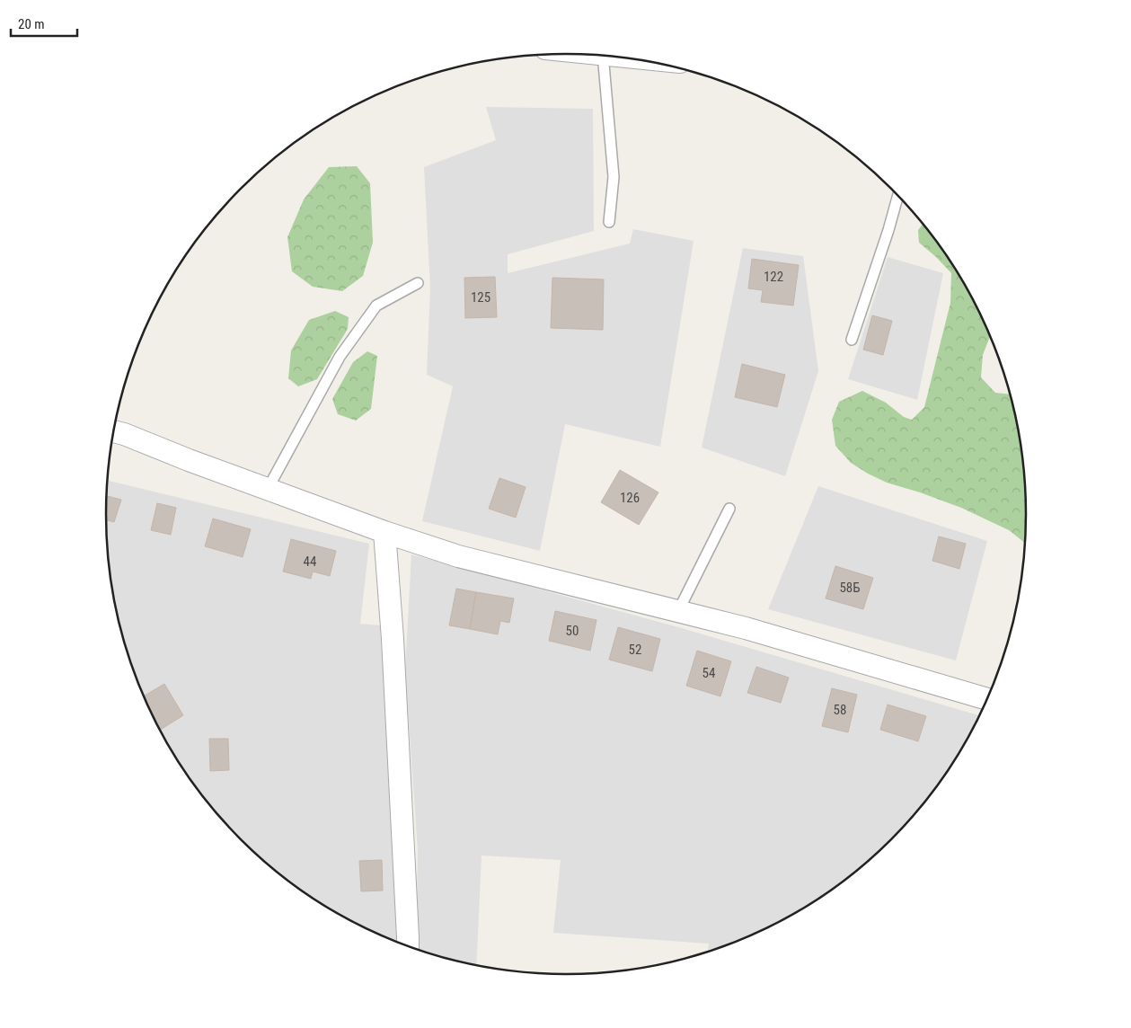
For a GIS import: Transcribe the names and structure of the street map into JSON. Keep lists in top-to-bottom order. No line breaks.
{"house_numbers":["122","125","126","44","58Б","50","52","54","58"],"scale_bar":"20 m"}
